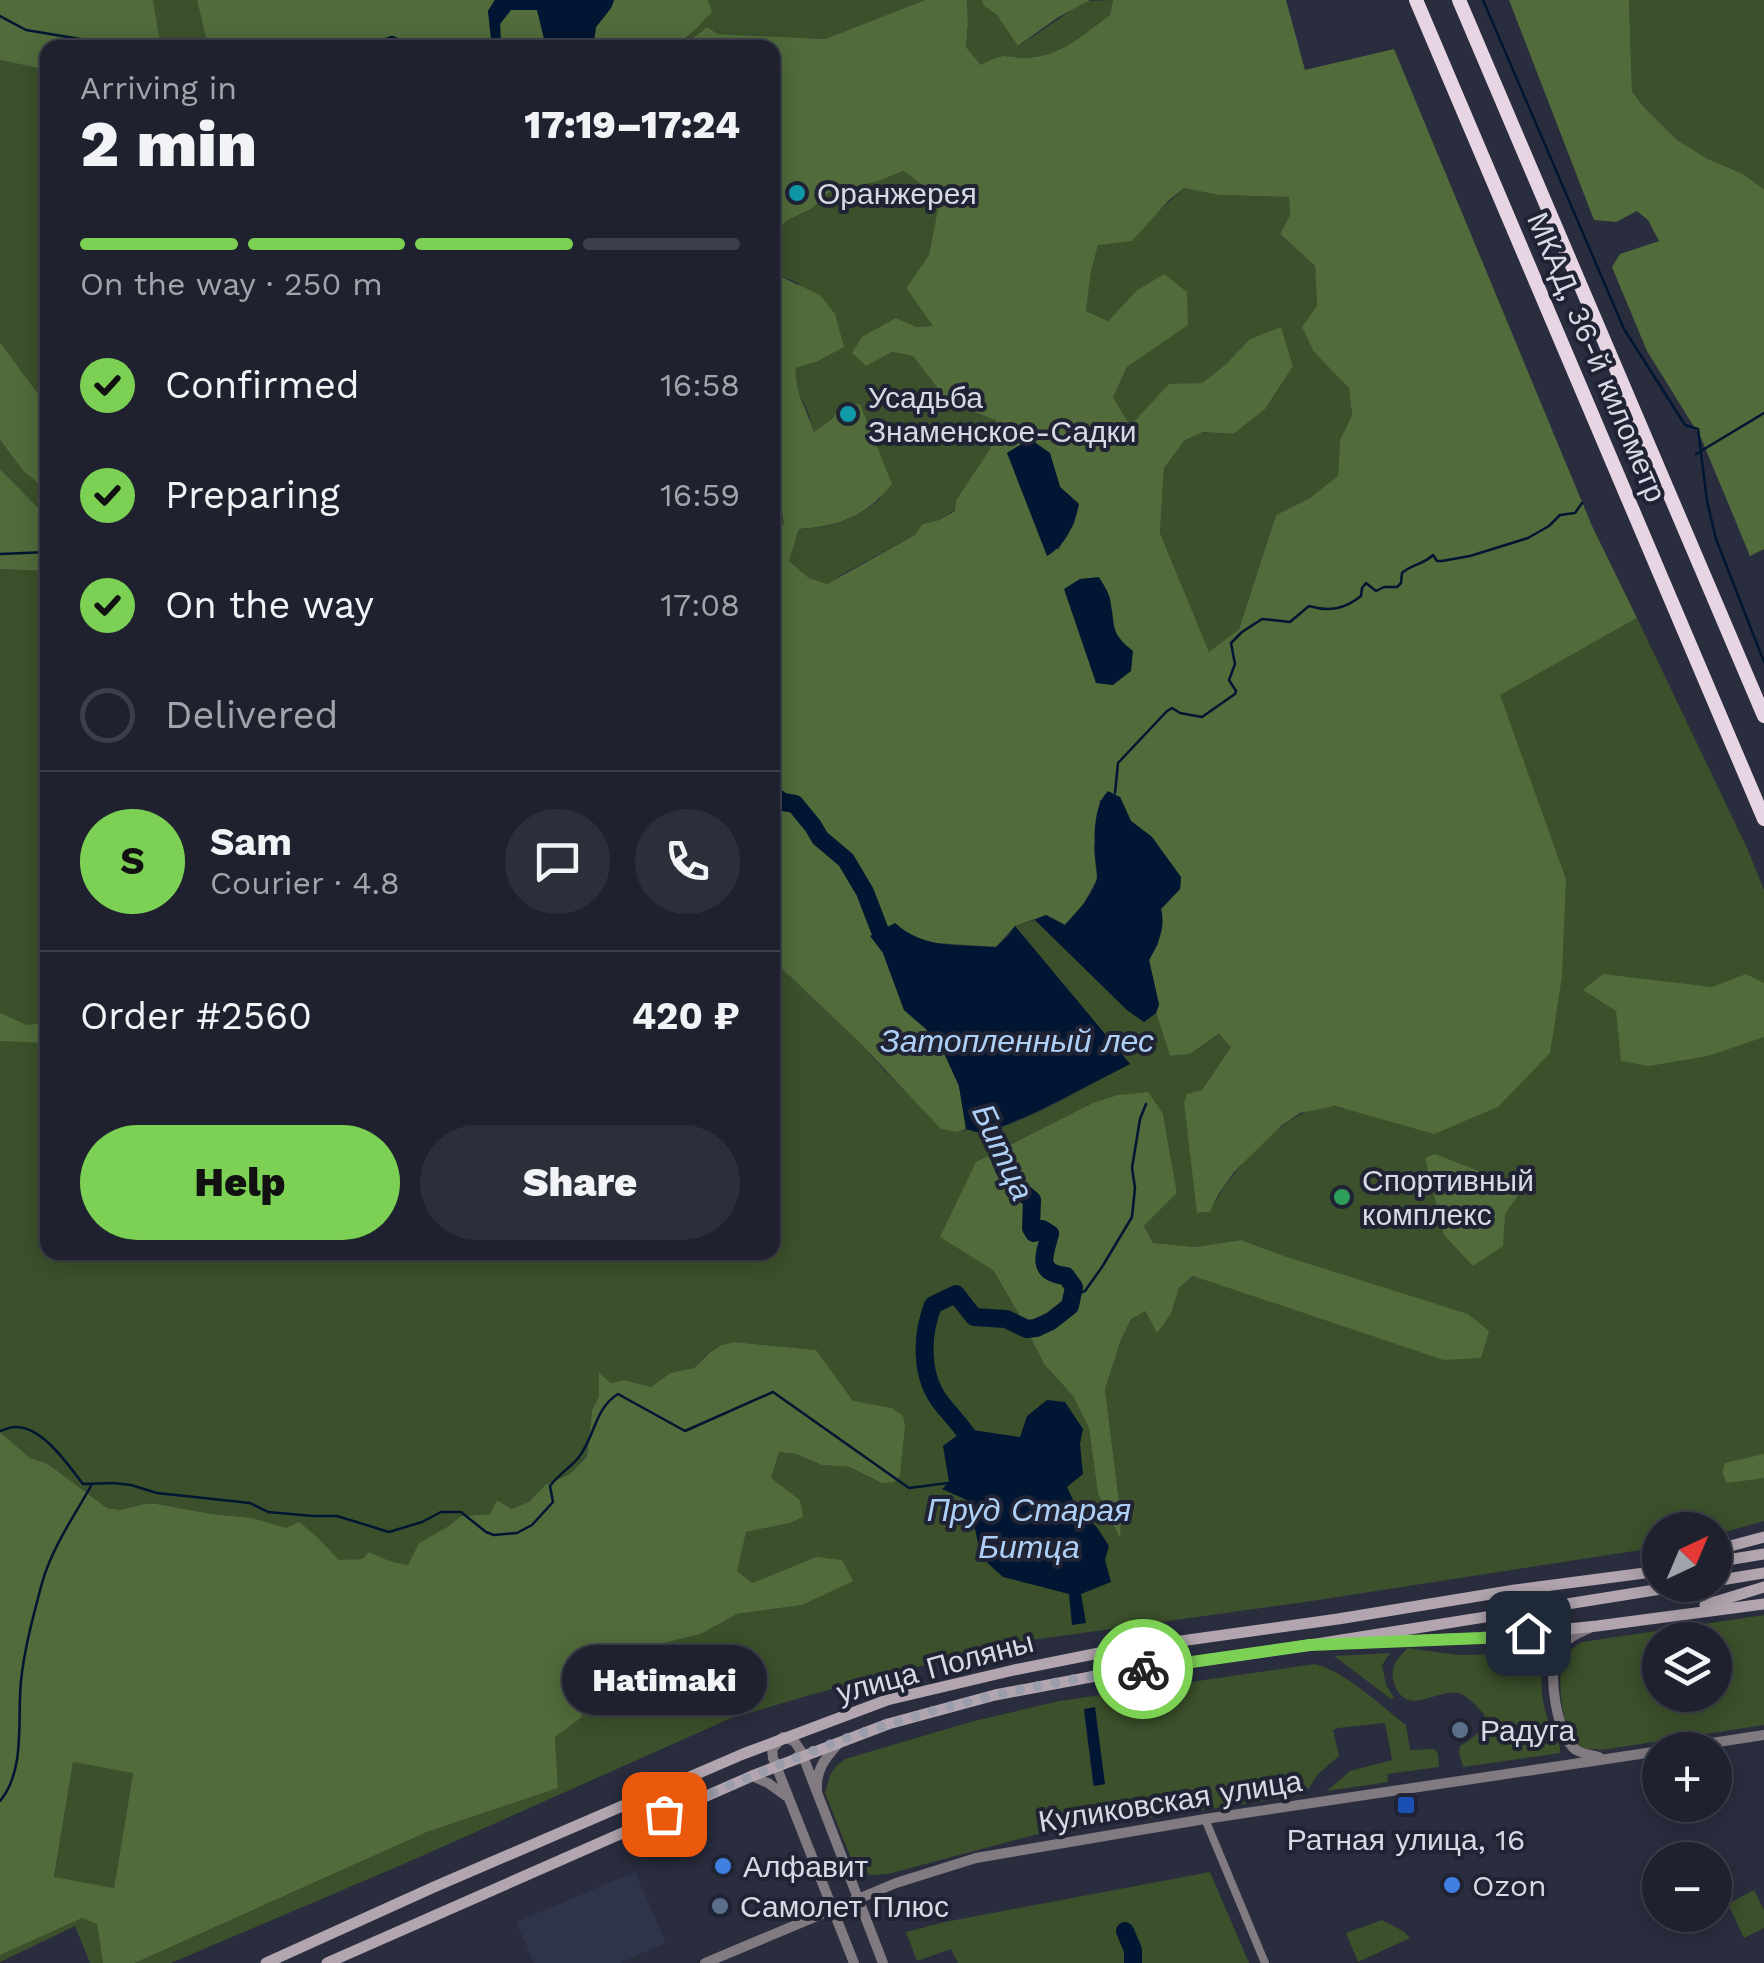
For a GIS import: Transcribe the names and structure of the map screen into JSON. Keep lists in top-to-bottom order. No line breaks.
{"streets":{"highway":["МКАД, 36-й километр"],"main road":["улица Поляны"],"street":["Куликовская улица"]},"water":["Затопленный лес","Битца","Пруд Старая Битца"],"places":{"other":["Оранжерея","Усадьба Знаменское-Садки","Спортивный комплекс","Радуга","Hatimaki","Алфавит","Ozon","Самолет Плюс"],"transit":["Ратная улица, 16"]},"north":"top right","page":{"heading":["2 min","Arriving in","17:19–17:24"],"panel":["Sam","Courier · 4.8","Order #2560","420 ₽"],"bar":"On the way · 250 m","list":[["Confirmed","16:58"],["Preparing","16:59"],["On the way","17:08"],"Delivered"],"round":"S","buttons":["Help","Share"],"map_buttons":["+","−"],"bubble":"Hatimaki"}}
